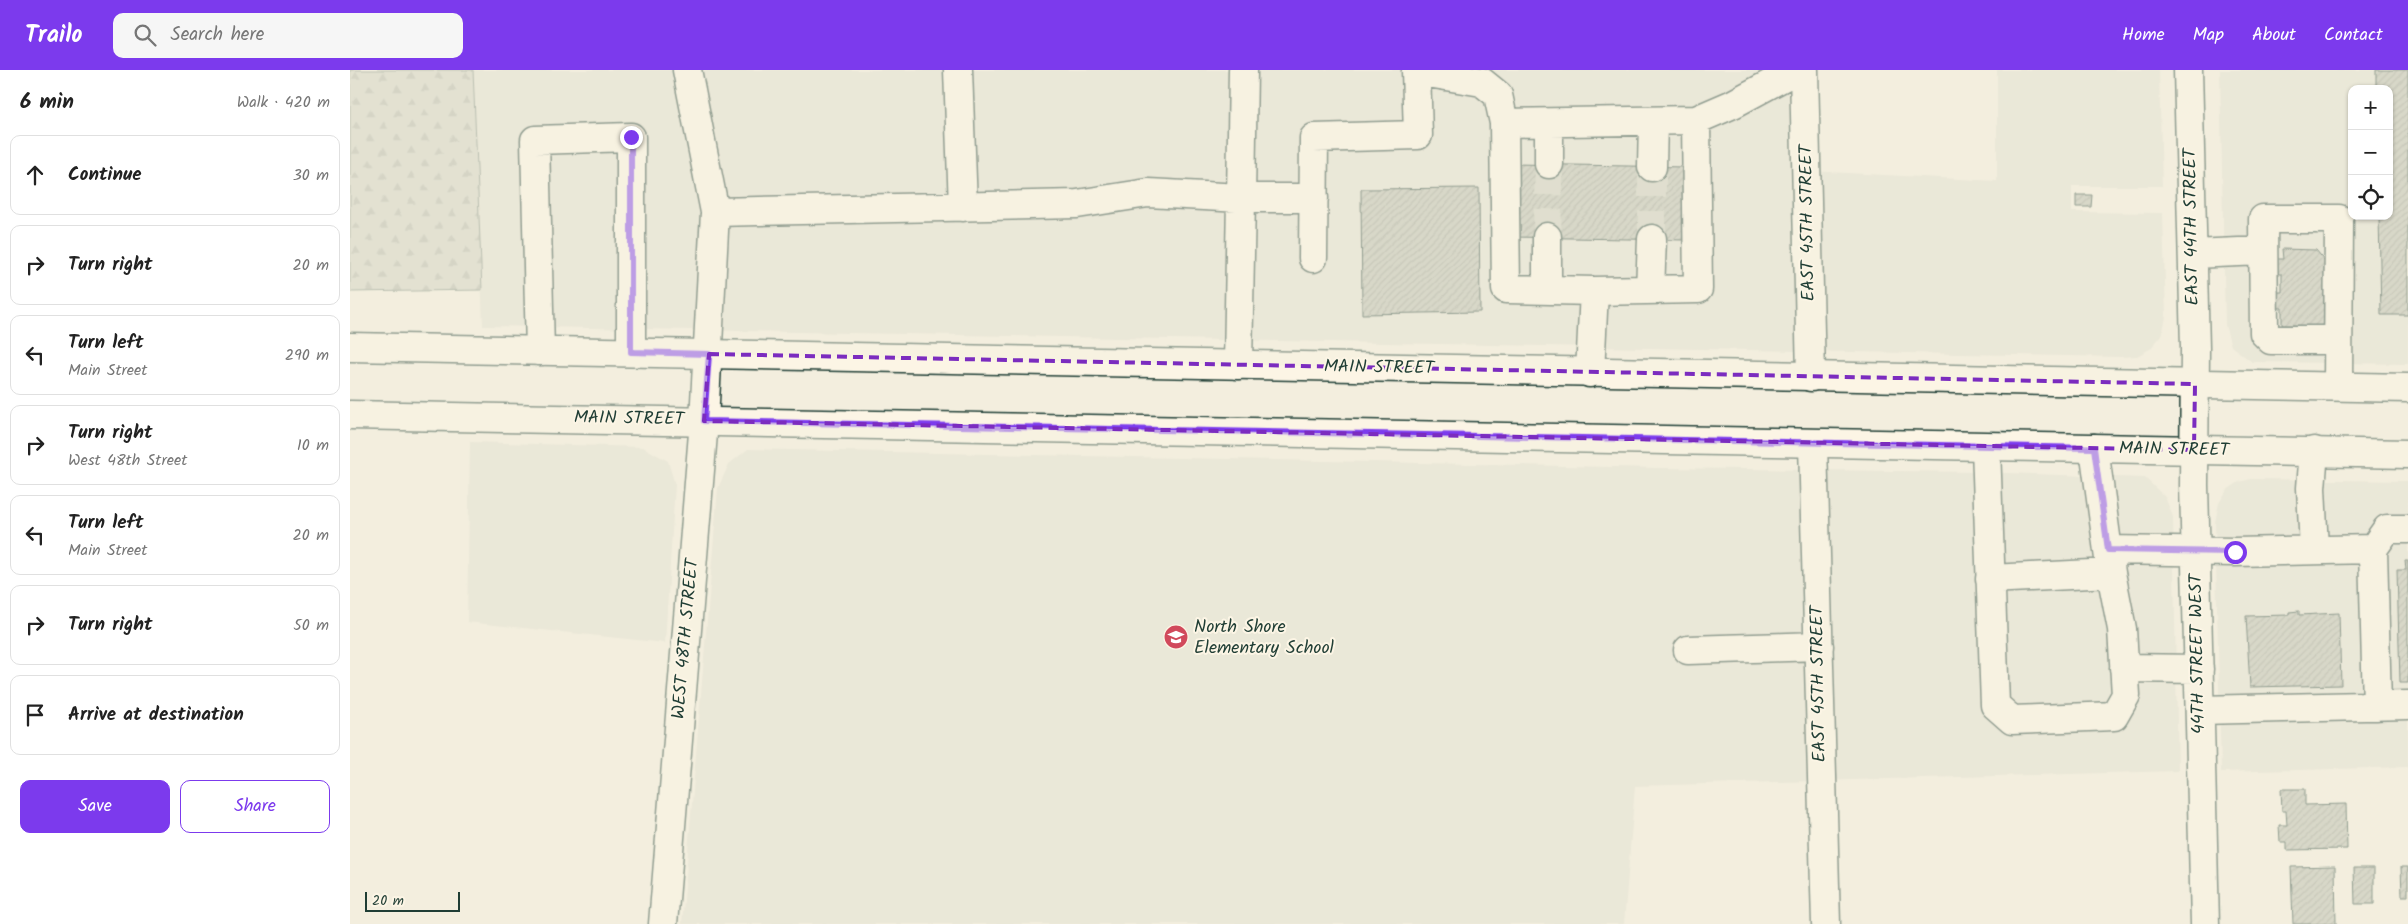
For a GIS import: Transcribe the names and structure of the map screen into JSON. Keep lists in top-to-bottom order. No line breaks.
{"streets":{"main road":["EAST 45TH STREET","EAST 44TH STREET","MAIN STREET","WEST 48TH STREET","44TH STREET WEST"]},"crossings":[["EAST 45TH STREET","MAIN STREET"],["EAST 44TH STREET","MAIN STREET"],["EAST 44TH STREET","44TH STREET WEST"],["MAIN STREET","WEST 48TH STREET"],["MAIN STREET","44TH STREET WEST"]],"places":{"school or university":["North Shore Elementary School"]},"scale_bar":"20 m","page":{"header":"Trailo","search":"Search here","nav":["Home","Map","About","Contact"],"heading":["6 min","Walk · 420 m"],"map_buttons":["+","−"],"list":[["Continue","30 m"],["Turn right","20 m"],["Turn left","Main Street","290 m"],["Turn right","West 48th Street","10 m"],["Turn left","Main Street","20 m"],["Turn right","50 m"],"Arrive at destination"],"buttons":["Save","Share"],"scale":"20 m"}}
